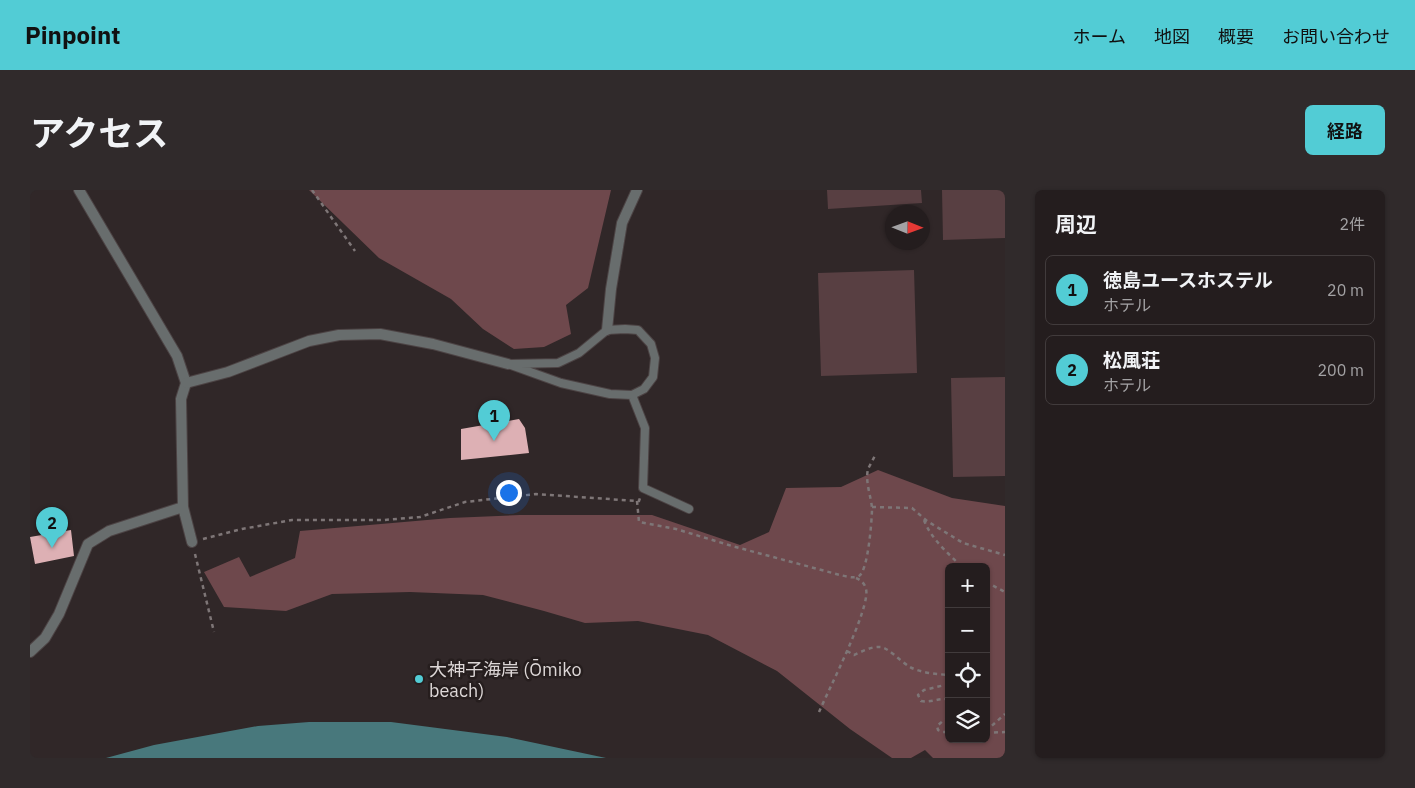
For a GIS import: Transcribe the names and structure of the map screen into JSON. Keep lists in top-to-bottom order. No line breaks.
{"places":["大神子海岸 (Ōmiko beach)"],"north":"right","page":{"header":"Pinpoint","nav":["ホーム","地図","概要","お問い合わせ"],"title":"アクセス","buttons":"経路","heading":["周辺","2件"],"list":[{"mark":"1","name":"徳島ユースホステル","note":"ホテル","value":"20 m"},{"mark":"2","name":"松風荘","note":"ホテル","value":"200 m"}],"pins":["1","2"],"map_buttons":["+","−"]}}
